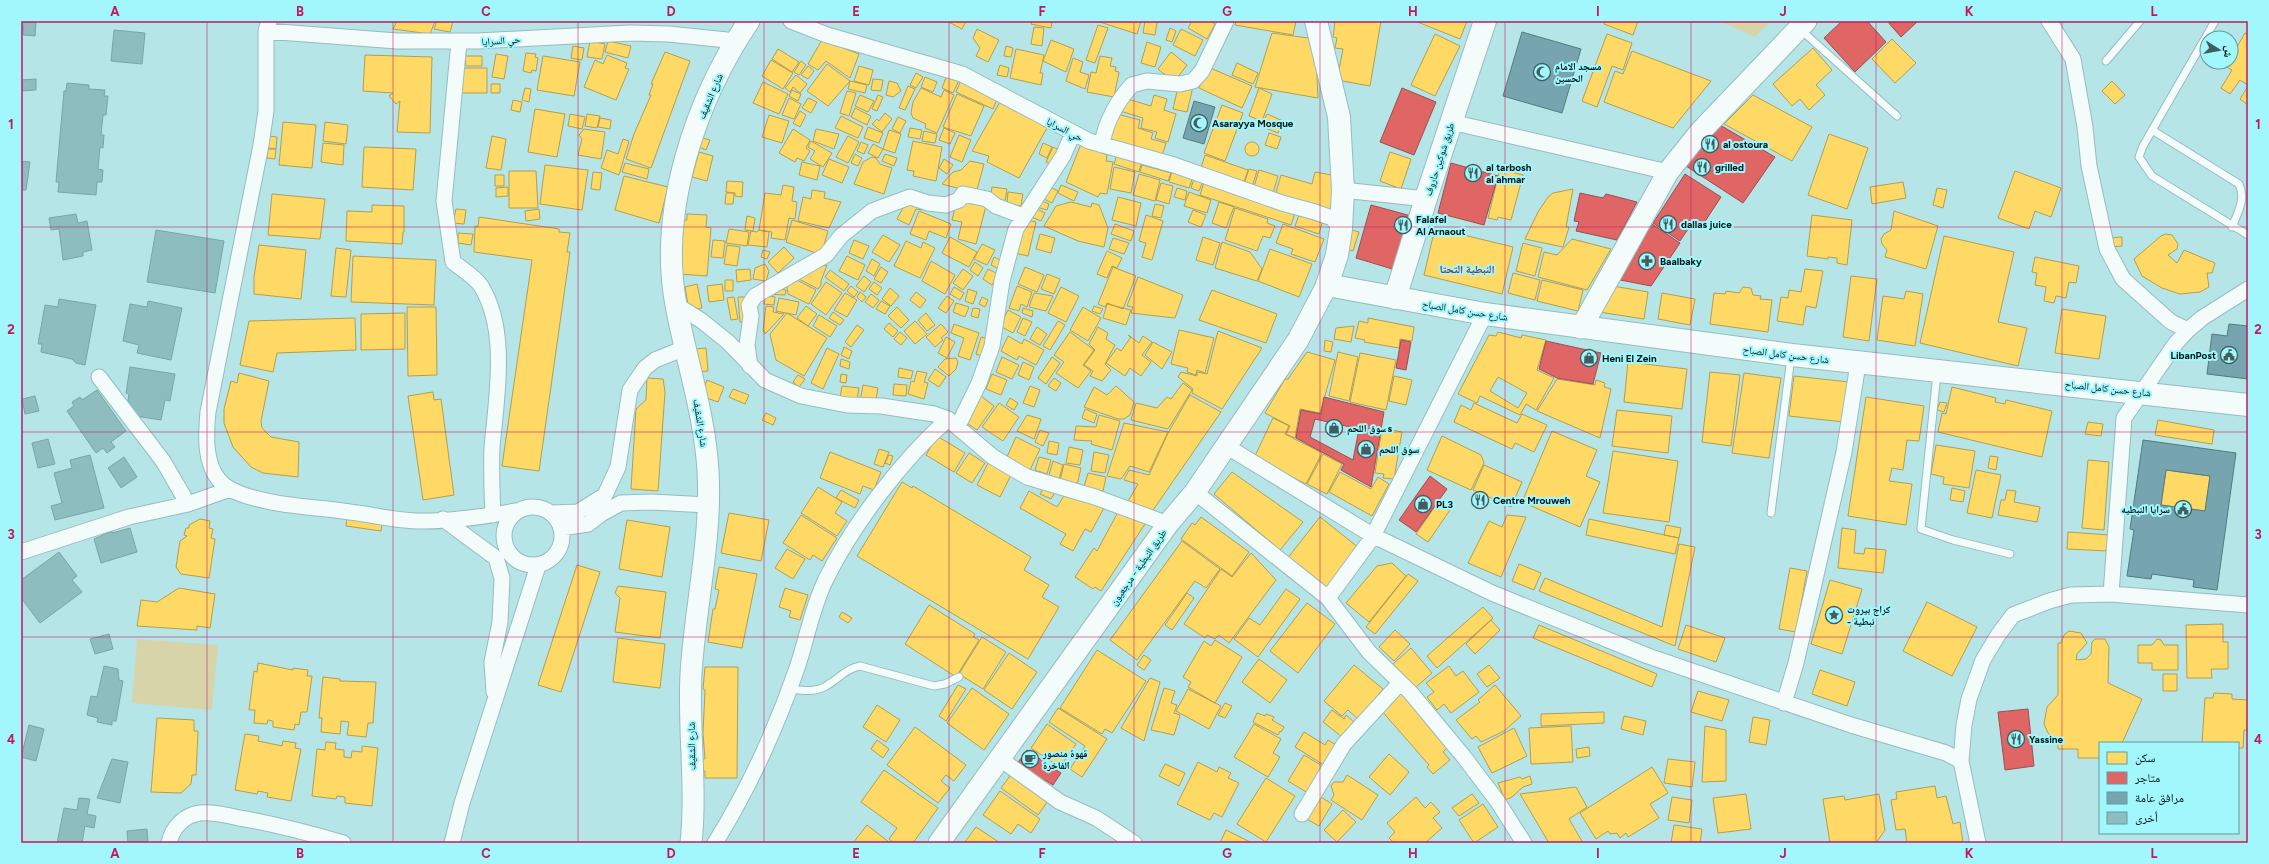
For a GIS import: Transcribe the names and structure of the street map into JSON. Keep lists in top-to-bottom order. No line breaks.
{"streets":{"main road":["شارع الشقيف","طريق شوكين حاروف","شارع حسن كامل الصباح","طريق النبطية - مرجعيون"],"street":["حي السرايا"]},"crossings":[["حي السرايا","شارع الشقيف"],["طريق شوكين حاروف","شارع حسن كامل الصباح"],["شارع حسن كامل الصباح","طريق النبطية - مرجعيون"]],"districts":["النبطية التحتا"],"places":{"mosque":["مسجد الامام الحسين","Asarayya Mosque"],"restaurant":["al ostoura","grilled","al tarbosh al ahmar","dallas juice","Falafel Al Arnaout","Centre Mrouweh","Yassine"],"pharmacy":["Baalbaky"],"public building":["LibanPost","سرايا النبطيه"],"shop":["Heni El Zein","سوق اللحمs","سوق اللحم","PL3"],"place":["كراج بيروت - نبطية"],"cafe":["قهوة منصور الفاخرة"]},"legend":["سكن","متاجر","مرافق عامة","أخرى"],"north":"right","grid":{"columns":["A","B","C","D","E","F","G","H","I","J","K","L"],"rows":["1","2","3","4"]}}
